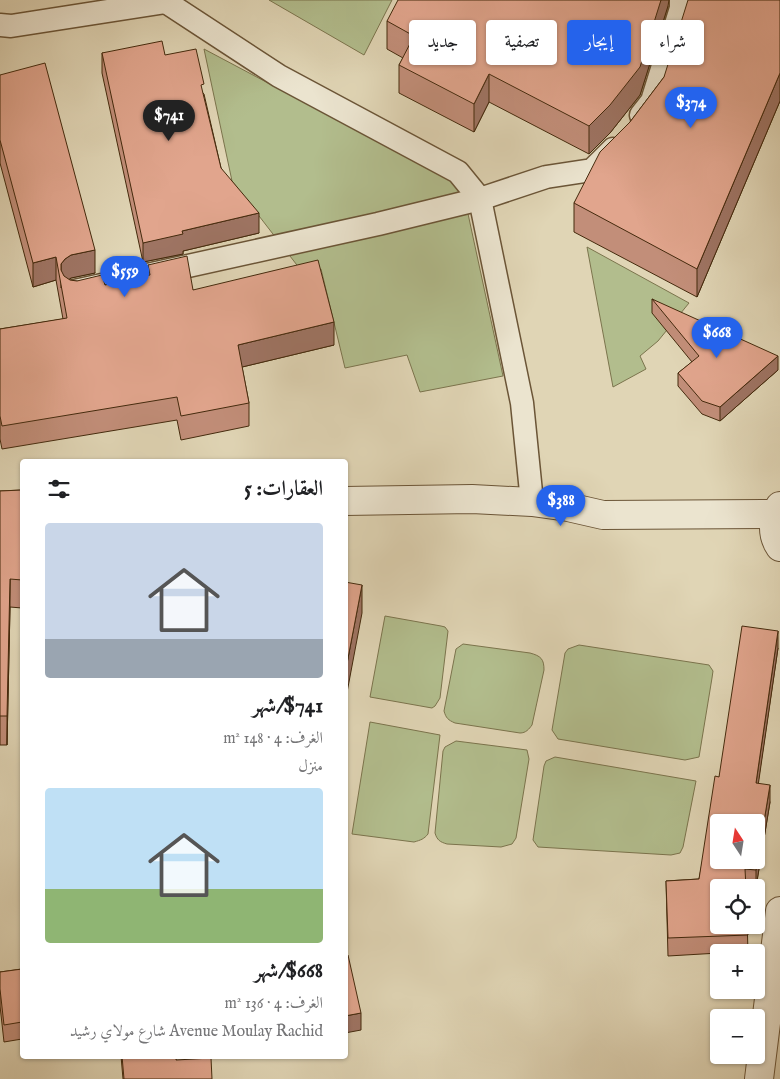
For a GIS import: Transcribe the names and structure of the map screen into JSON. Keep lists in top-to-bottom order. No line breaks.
{"north":"top","page":{"chip":["شراء","إيجار","تصفية","جديد"],"price":["$374","$741","$559","$668","$388"],"heading":"العقارات: 5","list":[{"name":"$741/شهر","note":"الغرف: 4 · 148 m² · منزل"},{"name":"$668/شهر","note":"الغرف: 4 · 136 m² · Avenue Moulay Rachid شارع مولاي رشيد"}],"map_buttons":["+","−"]}}
